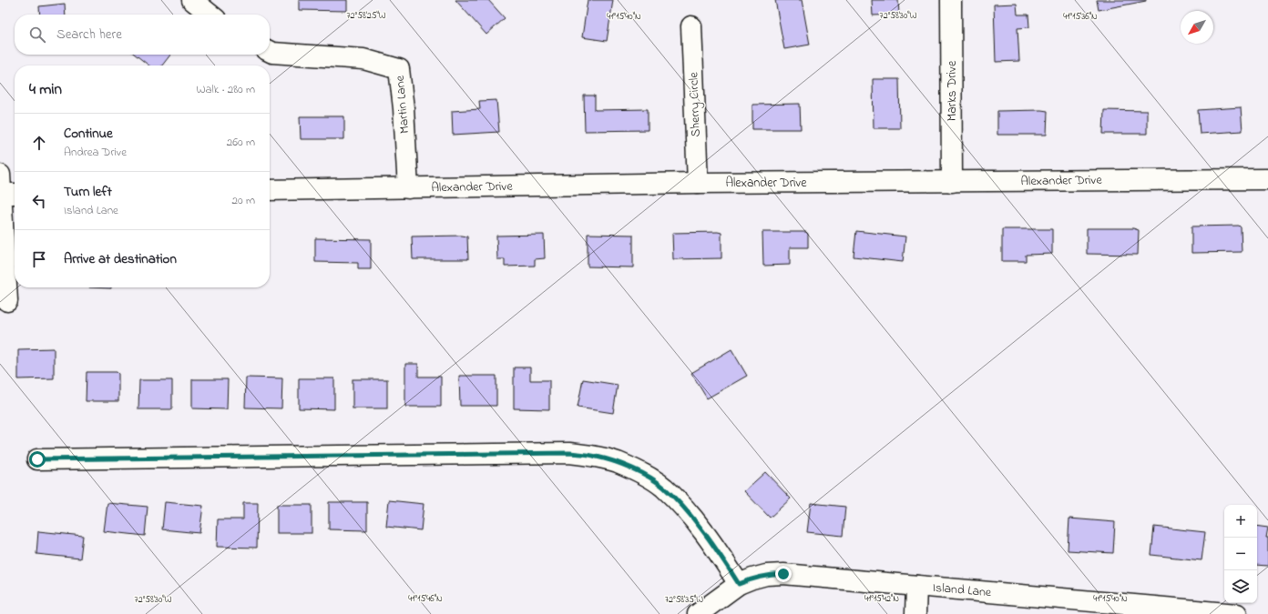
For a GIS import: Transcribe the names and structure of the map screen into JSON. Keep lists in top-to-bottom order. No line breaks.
{"streets":{"street":["Marks Drive","Martin Lane","Sherry Circle","Alexander Drive","Island Lane"]},"crossings":[["Marks Drive","Alexander Drive"],["Martin Lane","Alexander Drive"],["Sherry Circle","Alexander Drive"]],"north":"bottom left","page":{"search":"Search here","heading":["4 min","Walk · 280 m"],"list":[["Continue","Andrea Drive","260 m"],["Turn left","Island Lane","20 m"],"Arrive at destination"],"map_buttons":["+","−"]},"coordinates":["72°58'25\"W","72°58'30\"W","41°15'40\"N","41°15'36\"N","41°15'46\"N","41°15'42\"N","72°58'35\"W"]}
